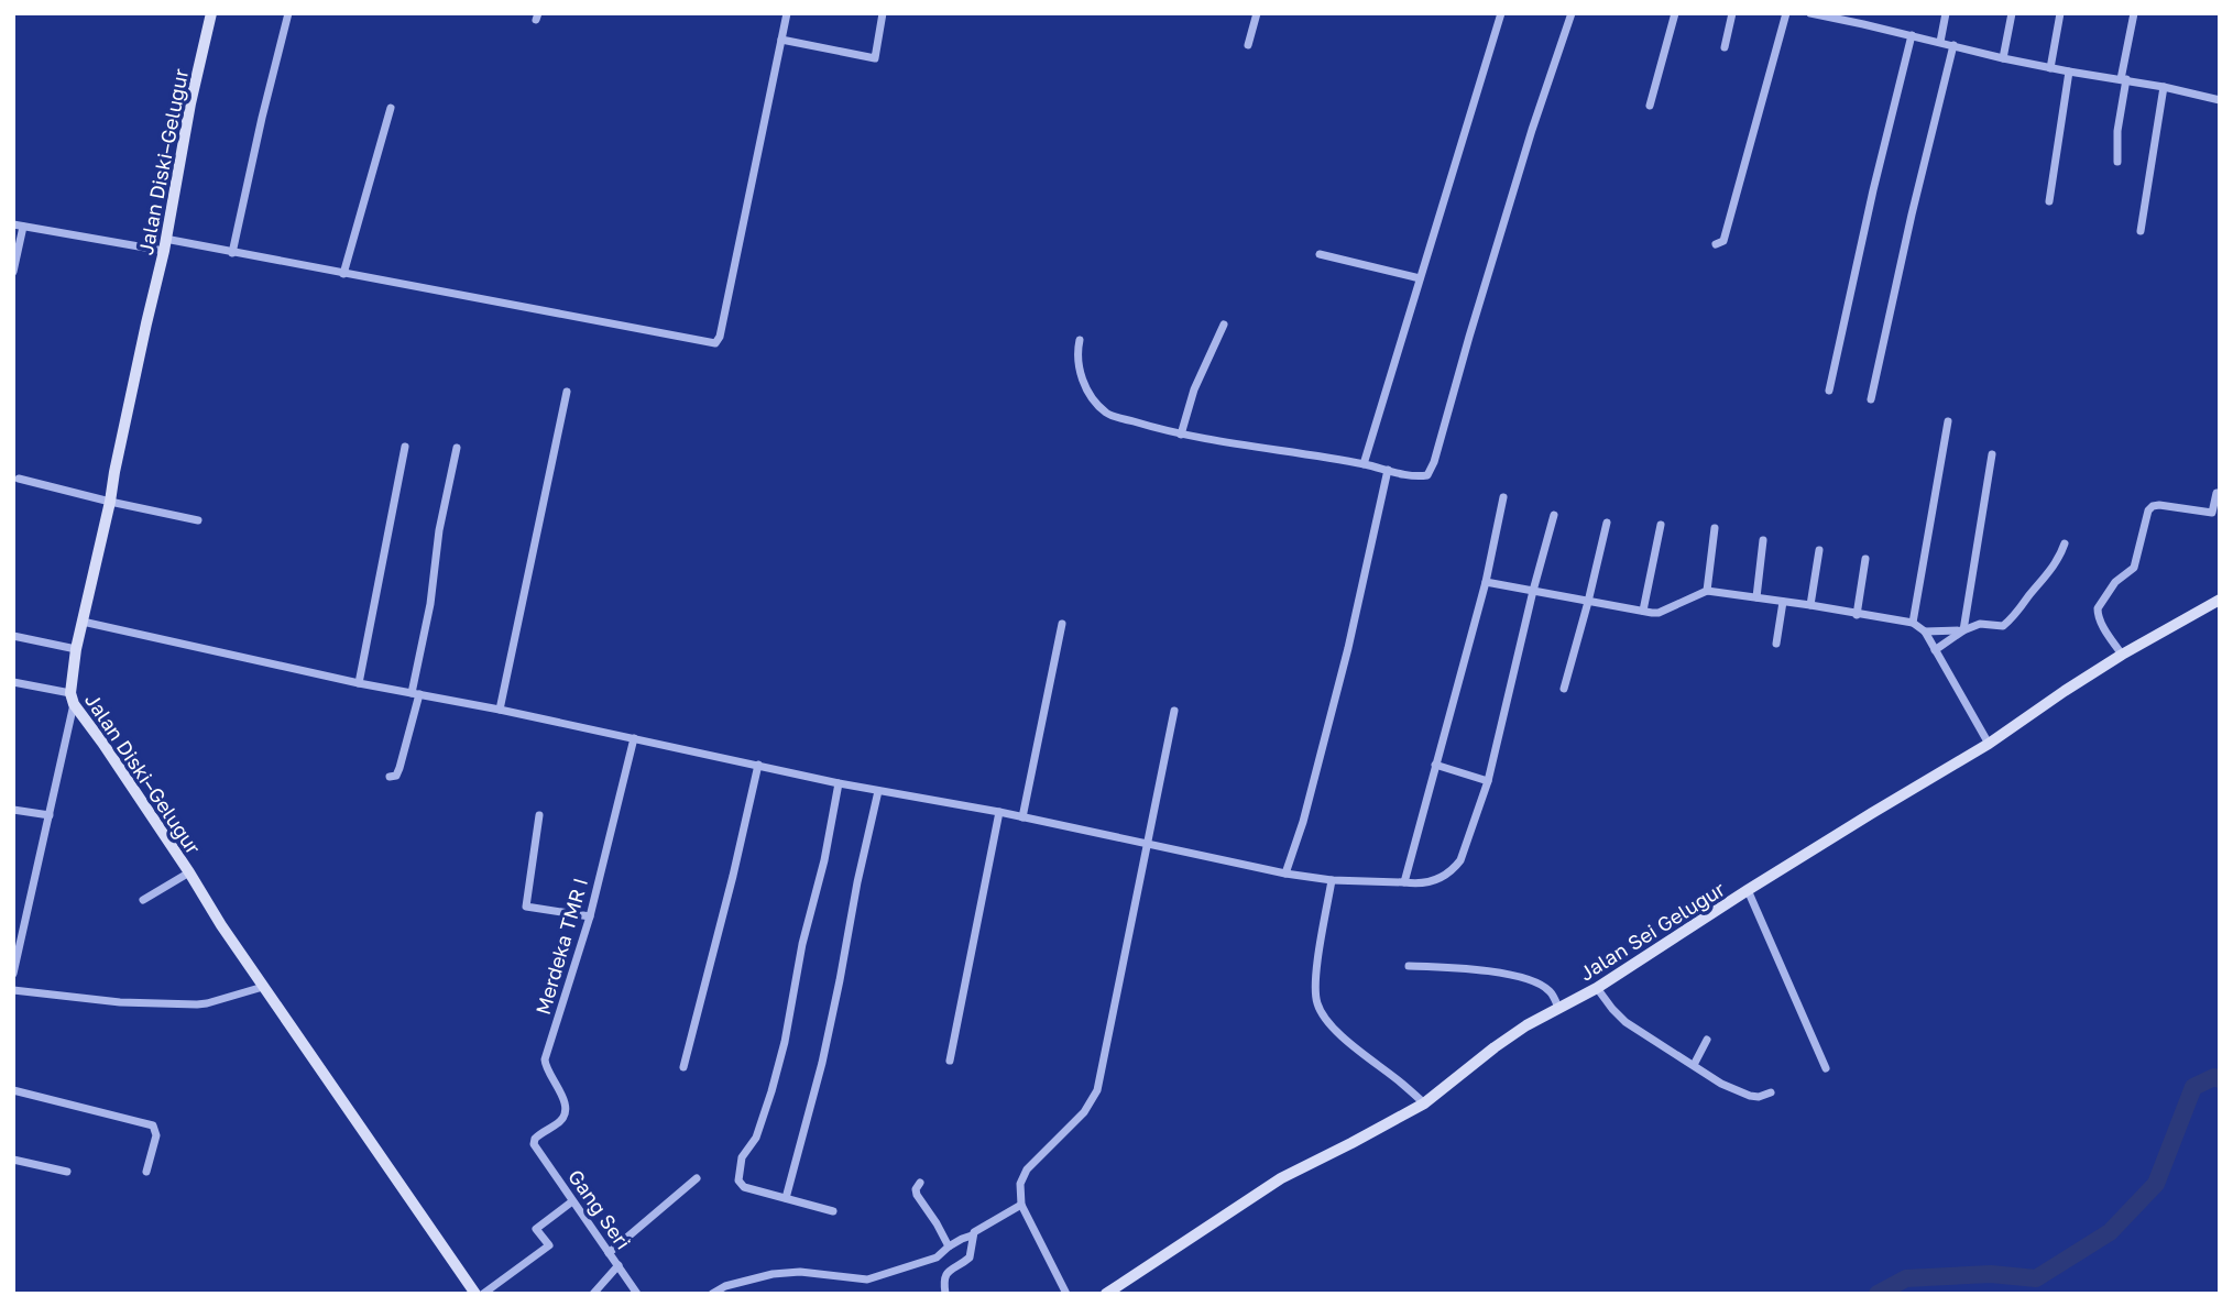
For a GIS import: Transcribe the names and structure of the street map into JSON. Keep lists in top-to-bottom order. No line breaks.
{"streets":{"main road":["Jalan Diski–Gelugur","Jalan Sei Gelugur"],"street":["Merdeka TMR I","Gang Seri"]},"crossings":[["Merdeka TMR I","Gang Seri"]]}
